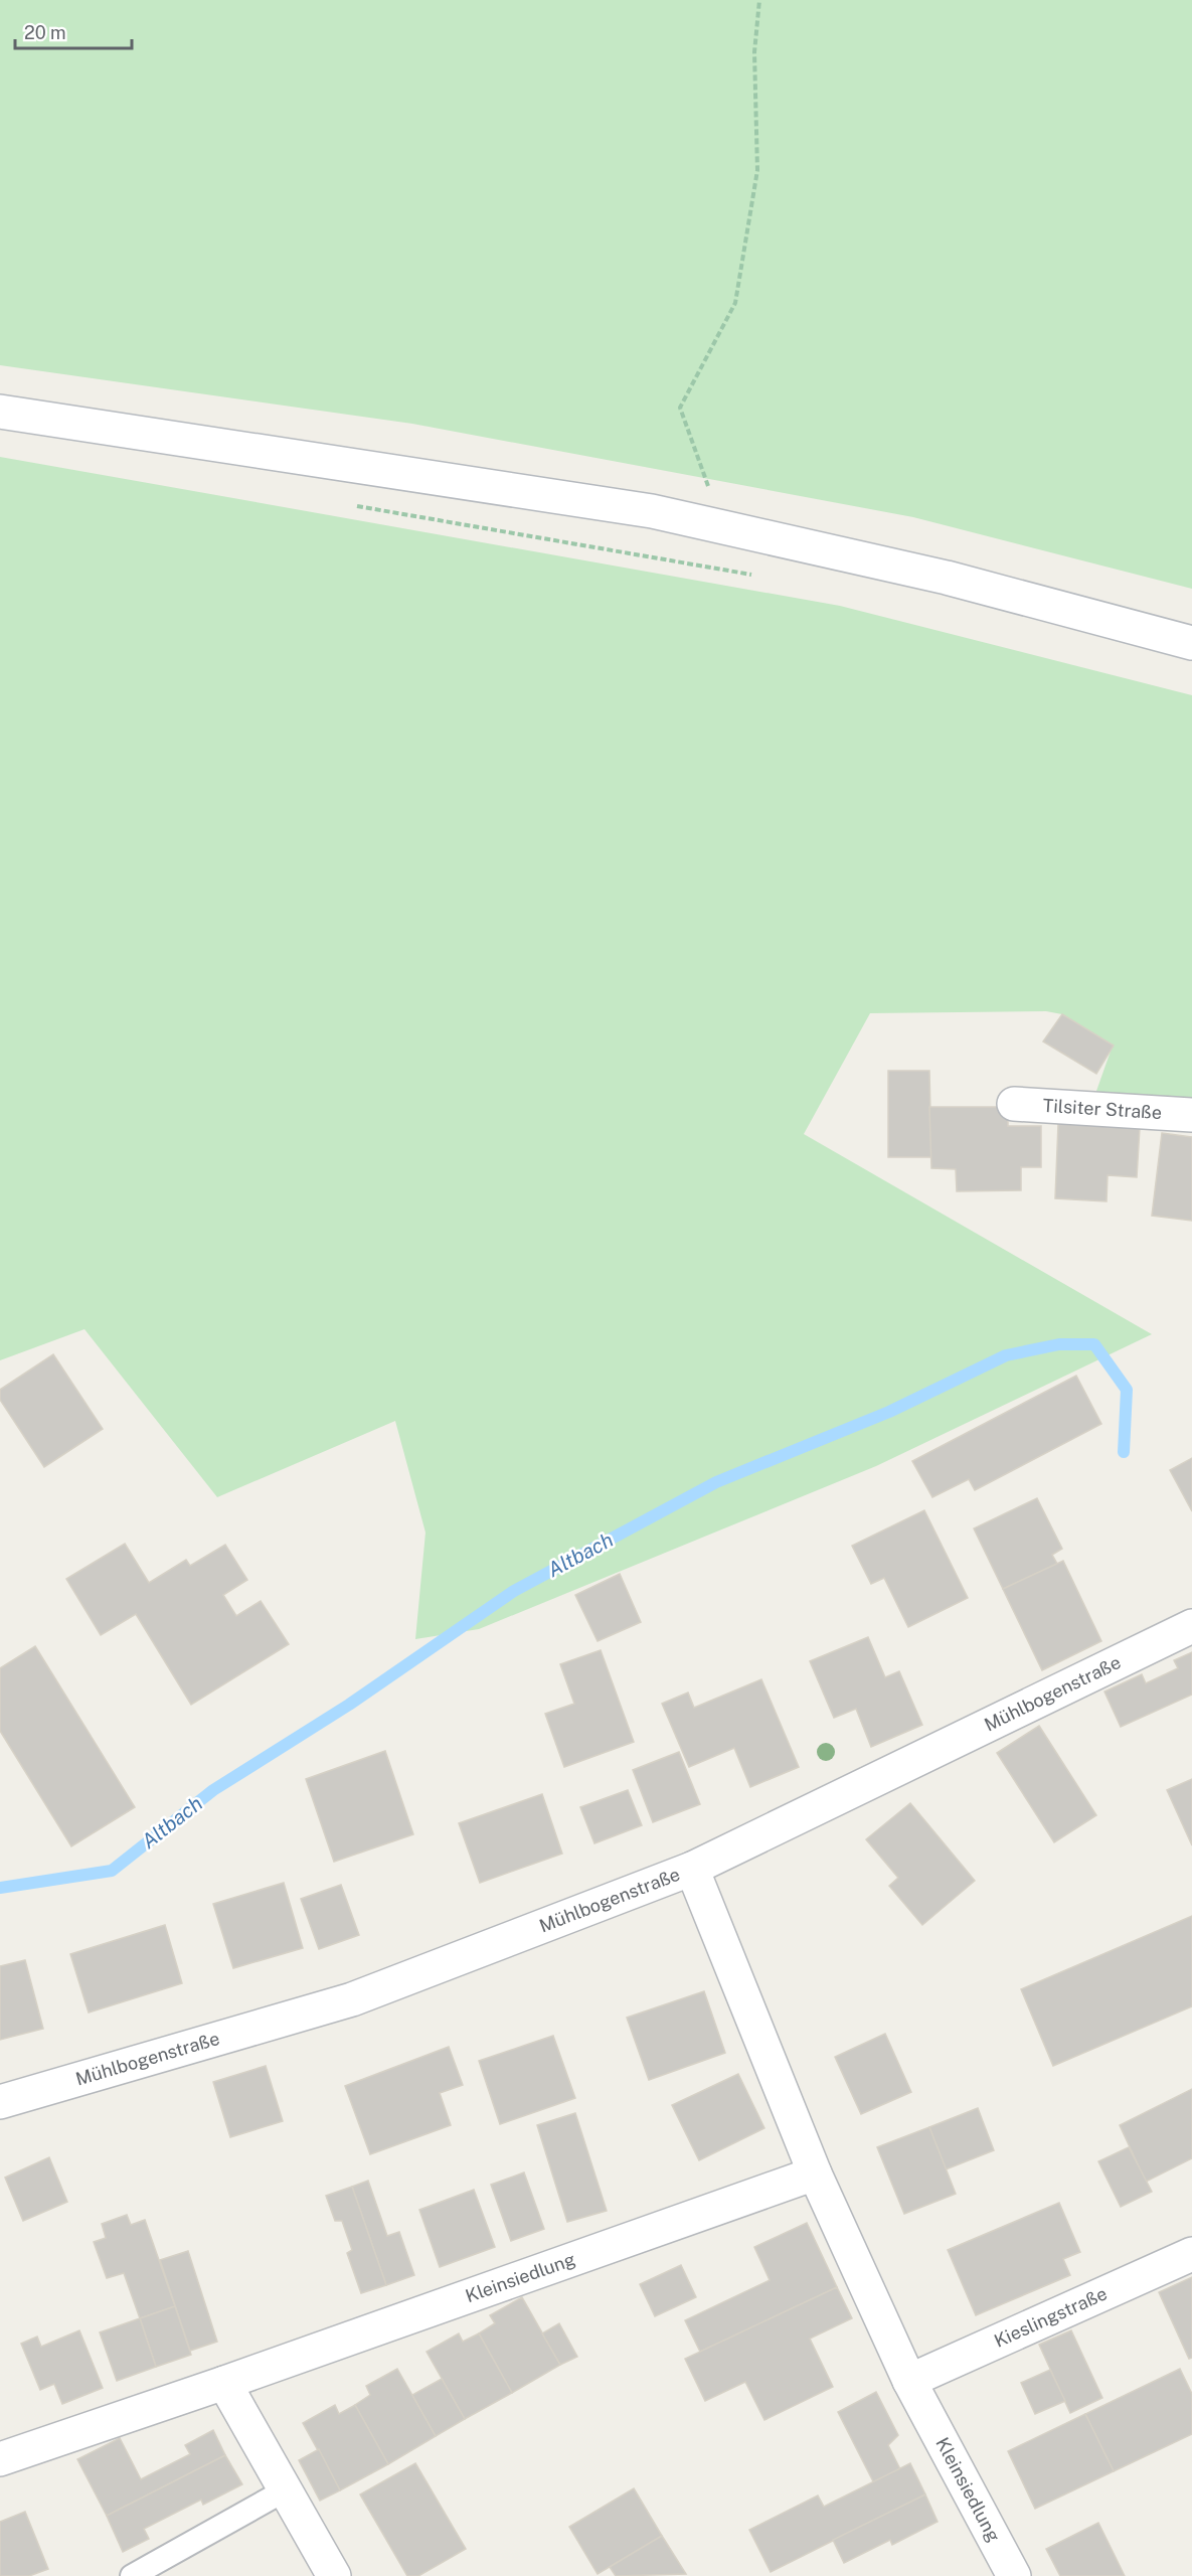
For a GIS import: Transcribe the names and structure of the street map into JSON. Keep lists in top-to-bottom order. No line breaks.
{"streets":{"street":["Tilsiter Straße","Mühlbogenstraße","Kleinsiedlung","Kieslingstraße"]},"crossings":[["Mühlbogenstraße","Kleinsiedlung"],["Kleinsiedlung","Kieslingstraße"]],"water":["Altbach"],"scale_bar":"20 m"}
